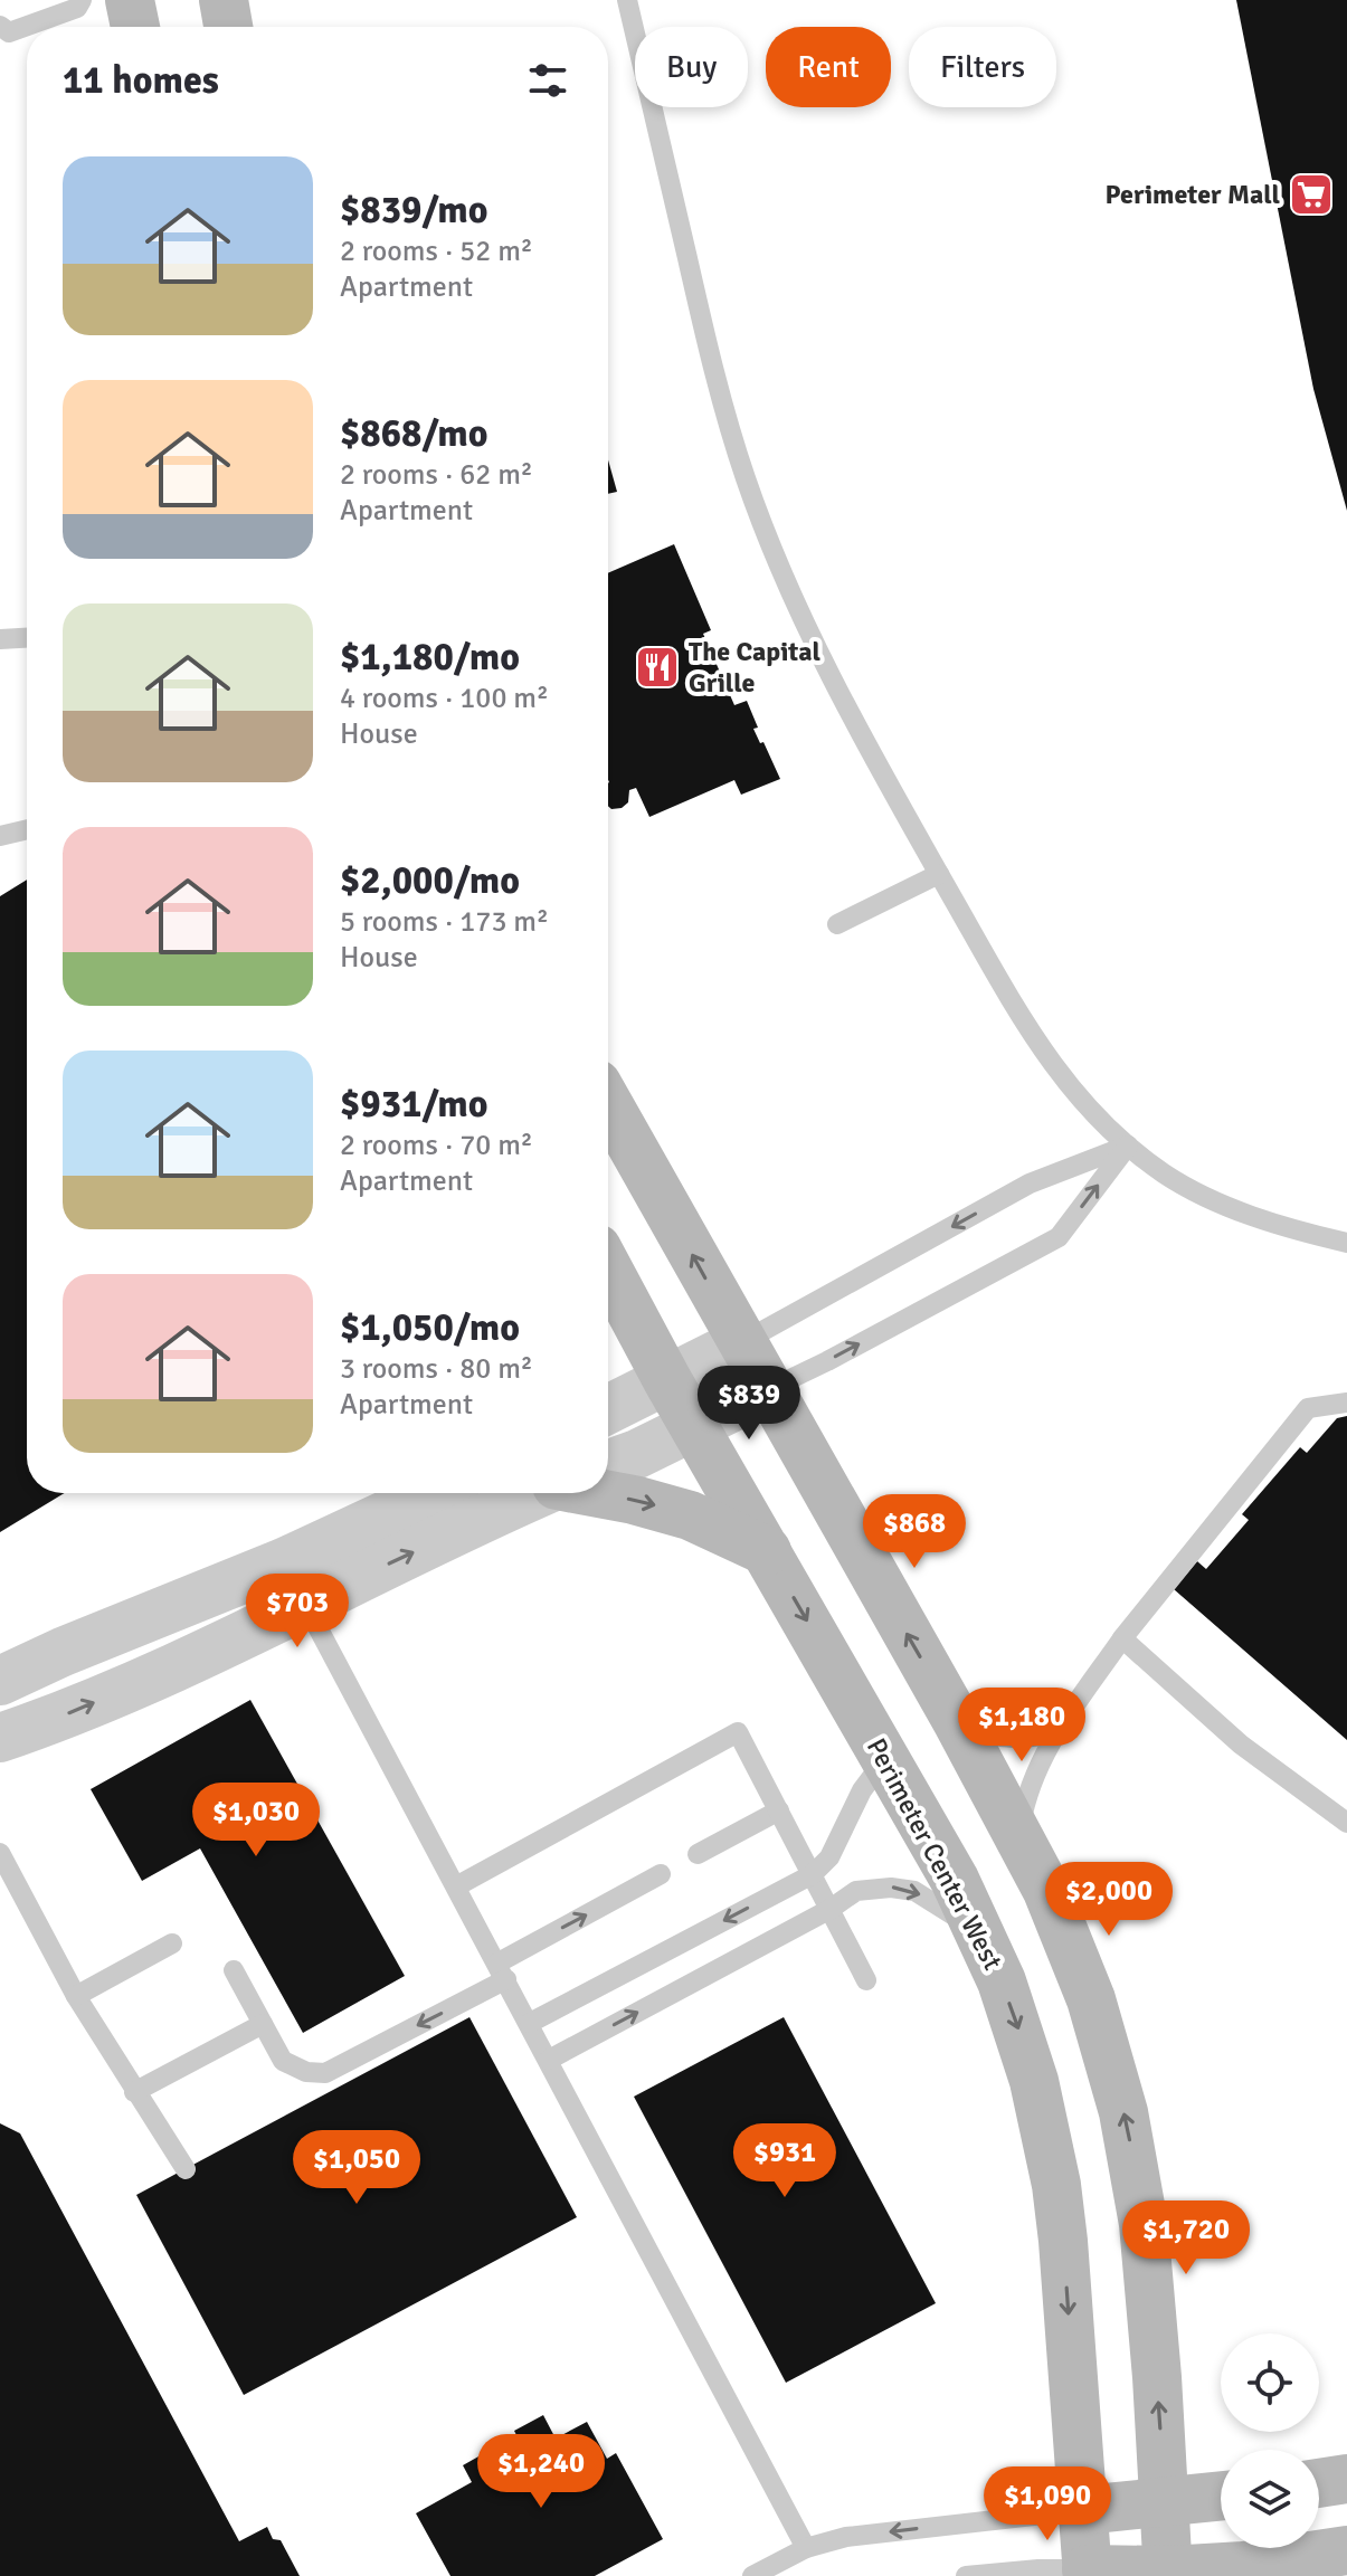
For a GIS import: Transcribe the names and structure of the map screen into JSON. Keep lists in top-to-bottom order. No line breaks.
{"streets":{"main road":["Perimeter Center West"]},"places":{"supermarket":["Perimeter Mall"],"restaurant":["The Capital Grille"]},"page":{"chip":["Buy","Rent","Filters"],"heading":"11 homes","list":[{"name":"$839/mo","note":"2 rooms · 52 m² · Apartment"},{"name":"$868/mo","note":"2 rooms · 62 m² · Apartment"},{"name":"$1,180/mo","note":"4 rooms · 100 m² · House"},{"name":"$2,000/mo","note":"5 rooms · 173 m² · House"},{"name":"$931/mo","note":"2 rooms · 70 m² · Apartment"},{"name":"$1,050/mo","note":"3 rooms · 80 m² · Apartment"}],"price":["$839","$868","$703","$1,180","$1,030","$2,000","$931","$1,050","$1,720","$1,240","$1,090"]}}
